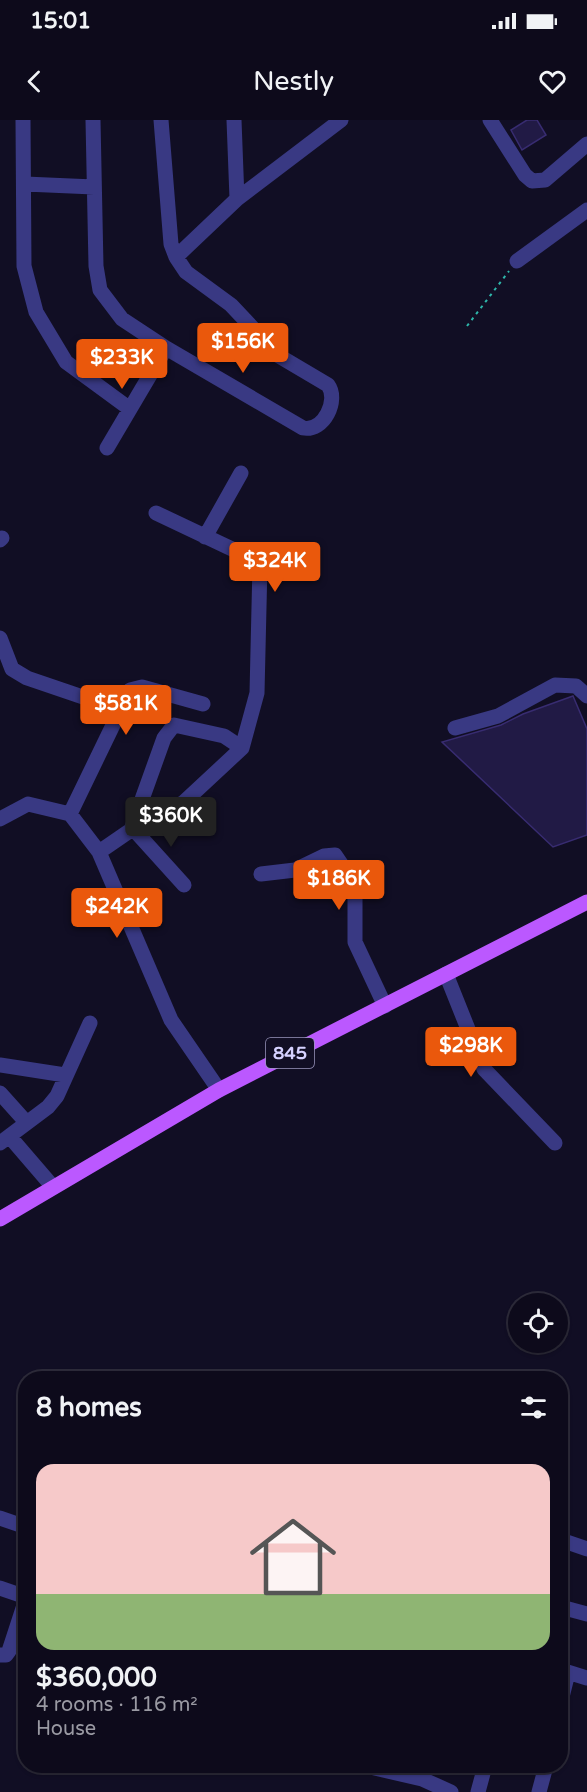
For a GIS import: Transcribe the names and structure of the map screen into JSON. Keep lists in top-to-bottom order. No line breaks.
{"streets":{"main road":["845"]},"page":{"status":"15:01","header":"Nestly","price":["$156K","$233K","$324K","$581K","$360K","$186K","$242K","$298K"],"heading":"8 homes","list":[{"name":"$360,000","note":"4 rooms · 116 m² · House"}]}}
